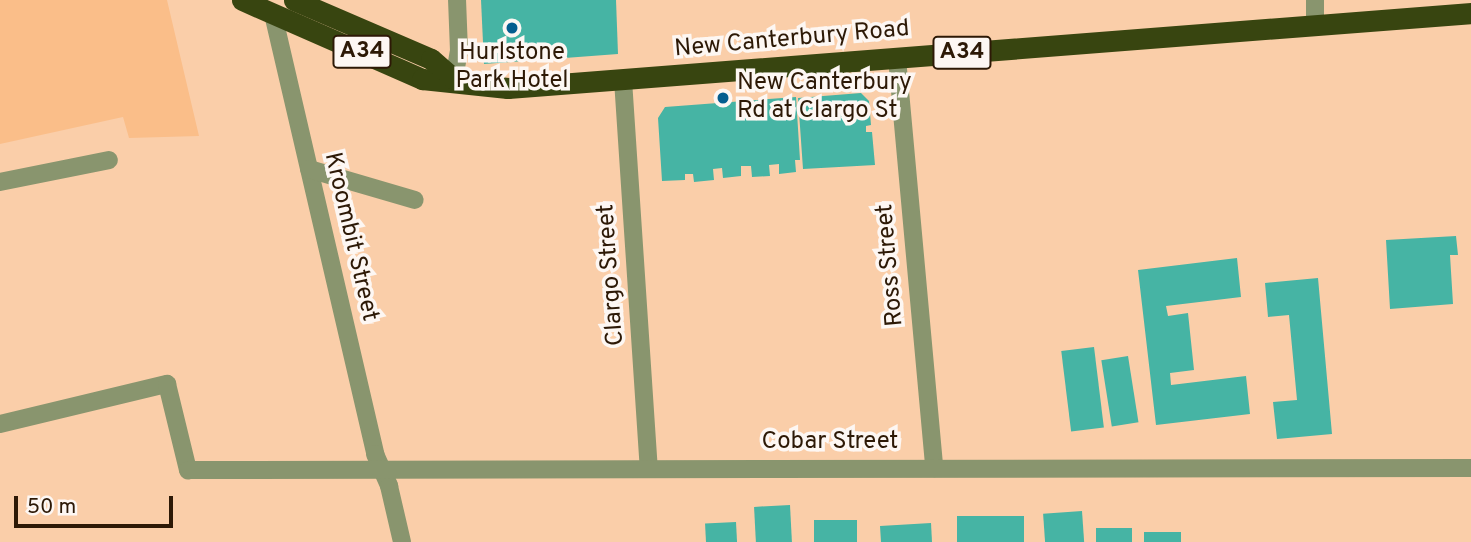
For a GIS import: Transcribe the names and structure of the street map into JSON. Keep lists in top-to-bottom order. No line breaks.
{"streets":{"highway":["New Canterbury Road","A34"],"street":["Kroombit Street","Ross Street","Clargo Street","Cobar Street"]},"crossings":[["New Canterbury Road","Kroombit Street"],["New Canterbury Road","Ross Street"],["New Canterbury Road","Clargo Street"],["Kroombit Street","Cobar Street"],["Ross Street","Cobar Street"],["Clargo Street","Cobar Street"]],"places":["Hurlstone Park Hotel","New Canterbury Rd at Clargo St"],"scale_bar":"50 m"}
